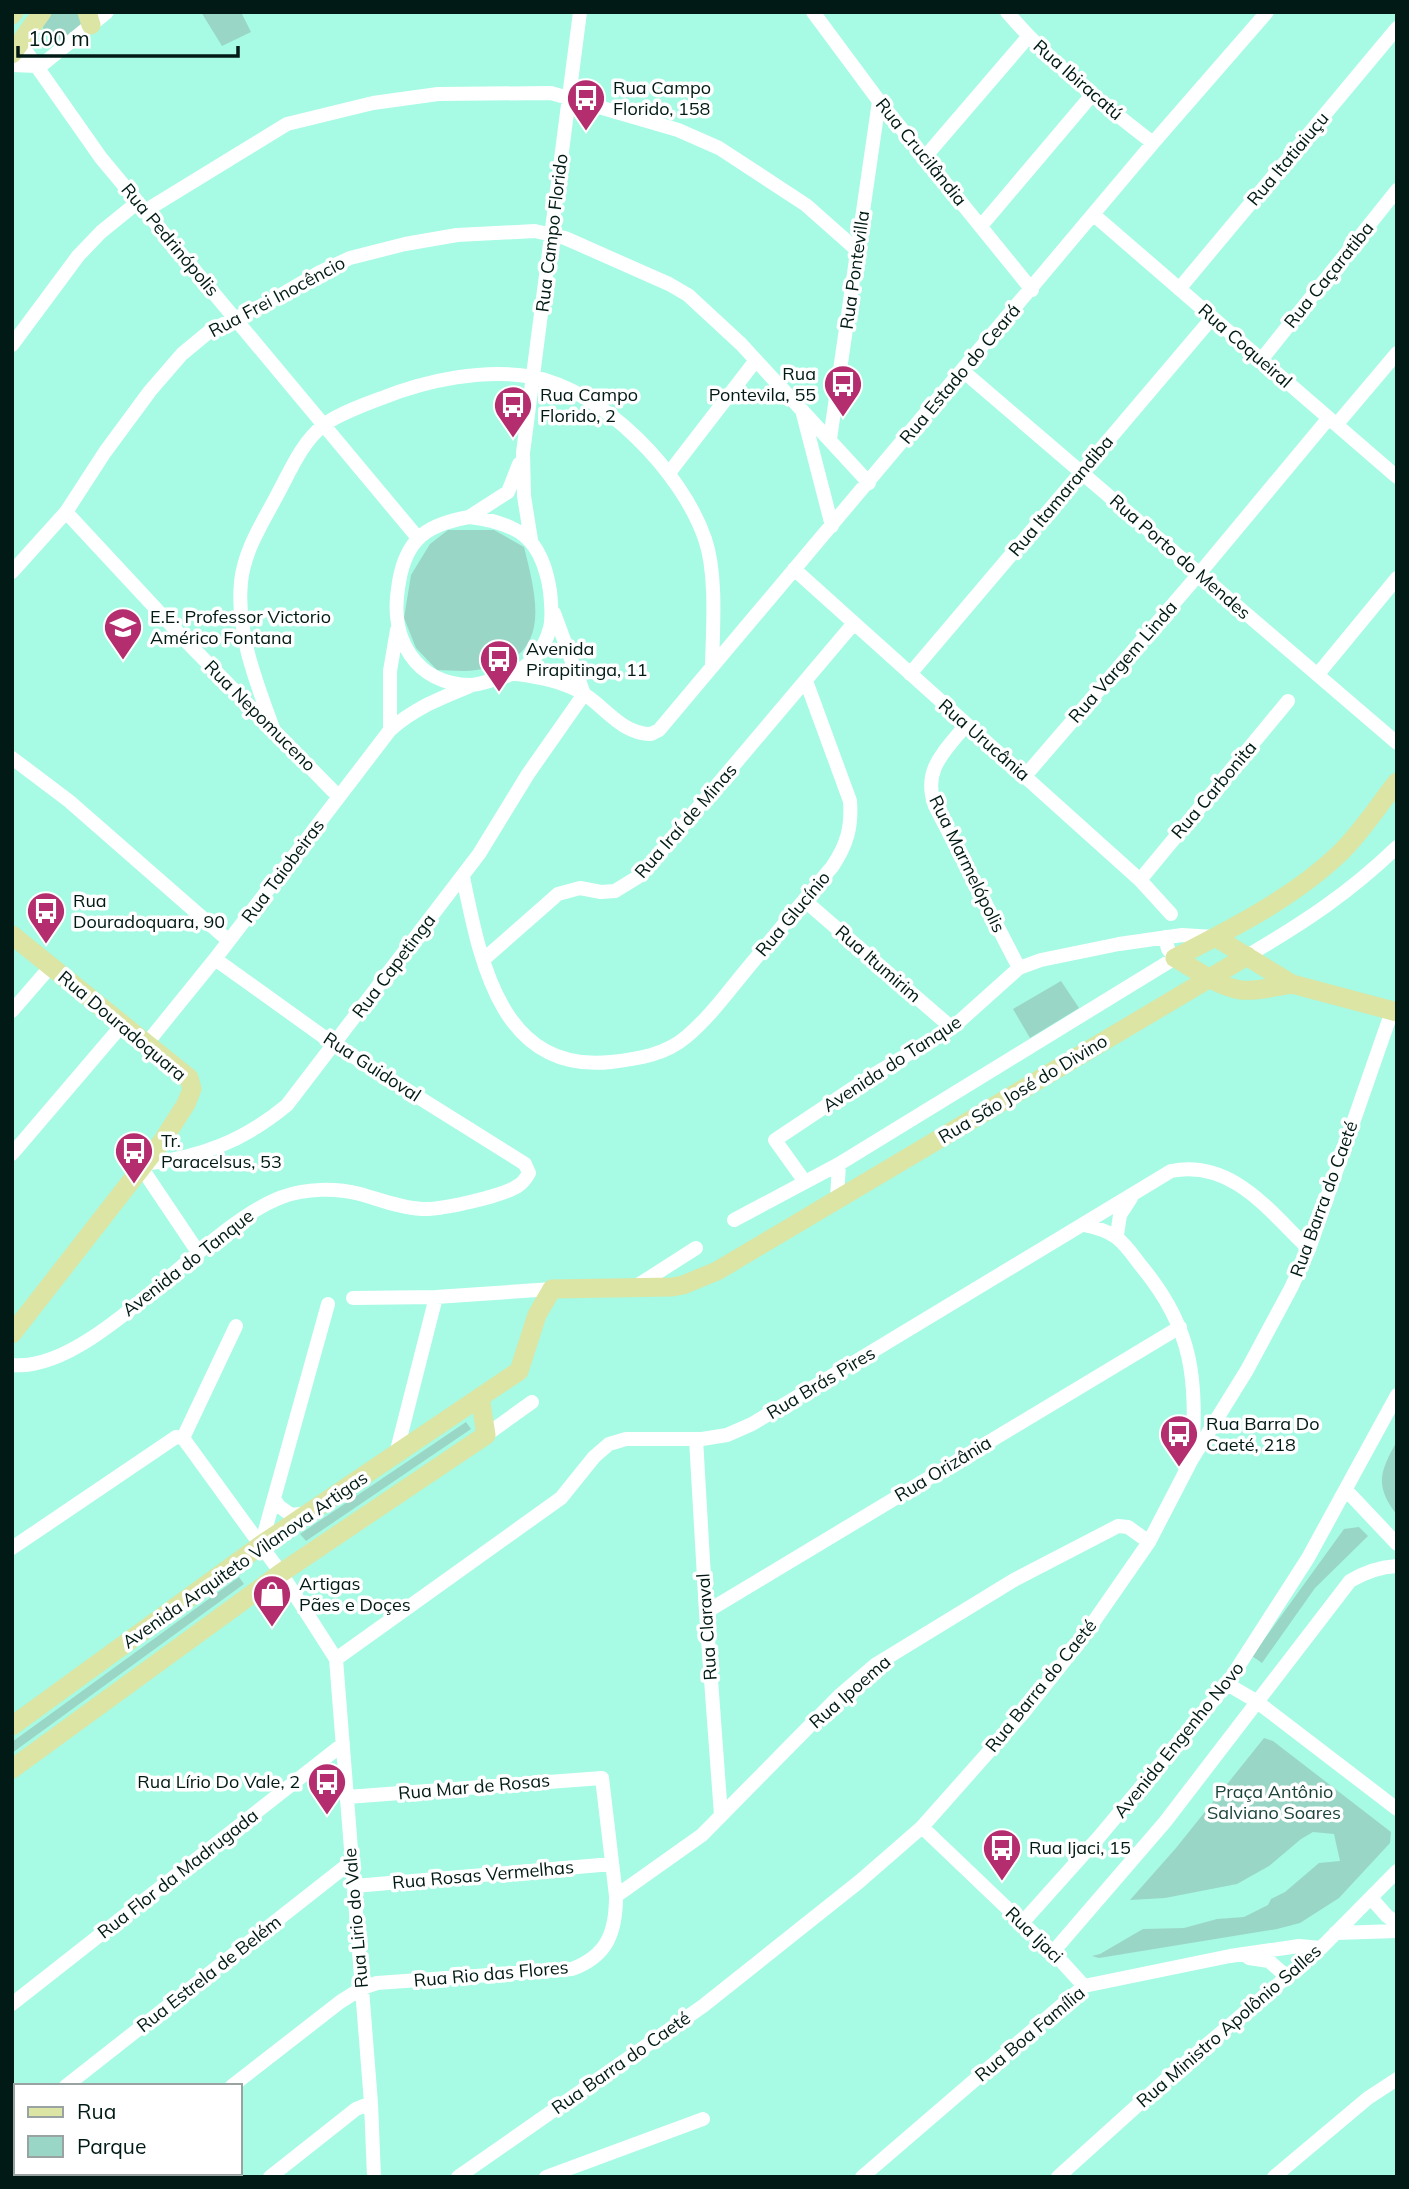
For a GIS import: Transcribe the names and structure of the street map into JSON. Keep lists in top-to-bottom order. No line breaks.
{"streets":{"main road":["Rua Douradoquara","Rua São José do Divino","Avenida Arquiteto Vilanova Artigas"],"street":["Rua Ibiracatú","Rua Crucilândia","Rua Itatiaiuçu","Rua Campo Florido","Rua Pedrinópolis","Rua Pontevilla","Rua Caçaratiba","Rua Frei Inocêncio","Rua Coqueiral","Rua Estado do Ceará","Rua Itamarandiba","Rua Porto do Mendes","Rua Vargem Linda","Rua Nepomuceno","Rua Urucânia","Rua Carbonita","Rua Iraí de Minas","Rua Marmelópolis","Rua Taiobeiras","Rua Glucínio","Rua Itumirim","Rua Capetinga","Avenida do Tanque","Rua Guidoval","Rua Barra do Caeté","Rua Brás Pires","Rua Orizânia","Rua Claraval","Rua Ipoema","Avenida Engenho Novo","Rua Mar de Rosas","Rua Flor da Madrugada","Rua Rosas Vermelhas","Rua Lirio do Vale","Rua Ijaci","Rua Estrela de Belém","Rua Rio das Flores","Rua Ministro Apolônio Salles","Rua Boa Família"]},"crossings":[["Rua Ibiracatú","Rua Estado do Ceará"],["Rua Crucilândia","Rua Pontevilla"],["Rua Crucilândia","Rua Estado do Ceará"],["Rua Itatiaiuçu","Rua Coqueiral"],["Rua Campo Florido","Rua Pedrinópolis"],["Rua Campo Florido","Rua Frei Inocêncio"],["Rua Campo Florido","Rua Taiobeiras"],["Rua Pedrinópolis","Rua Frei Inocêncio"],["Rua Pedrinópolis","Rua Taiobeiras"],["Rua Pontevilla","Rua Frei Inocêncio"],["Rua Caçaratiba","Rua Coqueiral"],["Rua Frei Inocêncio","Rua Estado do Ceará"],["Rua Frei Inocêncio","Rua Nepomuceno"],["Rua Coqueiral","Rua Estado do Ceará"],["Rua Coqueiral","Rua Itamarandiba"],["Rua Coqueiral","Rua Vargem Linda"],["Rua Estado do Ceará","Rua Porto do Mendes"],["Rua Estado do Ceará","Rua Urucânia"],["Rua Estado do Ceará","Rua Capetinga"],["Rua Itamarandiba","Rua Porto do Mendes"],["Rua Itamarandiba","Rua Urucânia"],["Rua Porto do Mendes","Rua Vargem Linda"],["Rua Vargem Linda","Rua Urucânia"],["Rua Nepomuceno","Rua Taiobeiras"],["Rua Urucânia","Rua Carbonita"],["Rua Urucânia","Rua Iraí de Minas"],["Rua Urucânia","Rua Marmelópolis"],["Rua Iraí de Minas","Rua Glucínio"],["Rua Marmelópolis","Avenida do Tanque"],["Rua Taiobeiras","Rua Douradoquara"],["Rua Taiobeiras","Rua Guidoval"],["Rua Glucínio","Rua Itumirim"],["Rua Glucínio","Rua Capetinga"],["Rua Itumirim","Avenida do Tanque"],["Rua Capetinga","Rua Douradoquara"],["Rua Capetinga","Rua Guidoval"],["Avenida do Tanque","Rua Guidoval"],["Avenida do Tanque","Rua São José do Divino"],["Rua São José do Divino","Avenida Arquiteto Vilanova Artigas"],["Rua Barra do Caeté","Rua Brás Pires"],["Rua Barra do Caeté","Rua Ipoema"],["Rua Barra do Caeté","Rua Ijaci"],["Rua Brás Pires","Rua Claraval"],["Rua Brás Pires","Rua Lirio do Vale"],["Rua Orizânia","Rua Claraval"],["Rua Claraval","Rua Ipoema"],["Rua Ipoema","Rua Rio das Flores"],["Avenida Engenho Novo","Rua Ijaci"],["Rua Mar de Rosas","Rua Lirio do Vale"],["Rua Mar de Rosas","Rua Rio das Flores"],["Rua Flor da Madrugada","Rua Lirio do Vale"],["Rua Rosas Vermelhas","Rua Lirio do Vale"],["Rua Rosas Vermelhas","Rua Rio das Flores"],["Rua Lirio do Vale","Rua Estrela de Belém"],["Rua Lirio do Vale","Rua Rio das Flores"],["Rua Ijaci","Rua Boa Família"],["Rua Ministro Apolônio Salles","Rua Boa Família"]],"parks":["Praça Antônio Salviano Soares"],"places":{"bus stop":["Rua Campo Florido, 158","Rua Pontevila, 55","Rua Campo Florido, 2","Avenida Pirapitinga, 11","Rua Douradoquara, 90","Tr. Paracelsus, 53","Rua Barra Do Caeté, 218","Rua Lírio Do Vale, 2","Rua Ijaci, 15"],"school or university":["E.E. Professor Victorio Américo Fontana"],"shop":["Artigas Pães e Doçes"]},"legend":["Rua","Parque"],"scale_bar":"100 m"}
